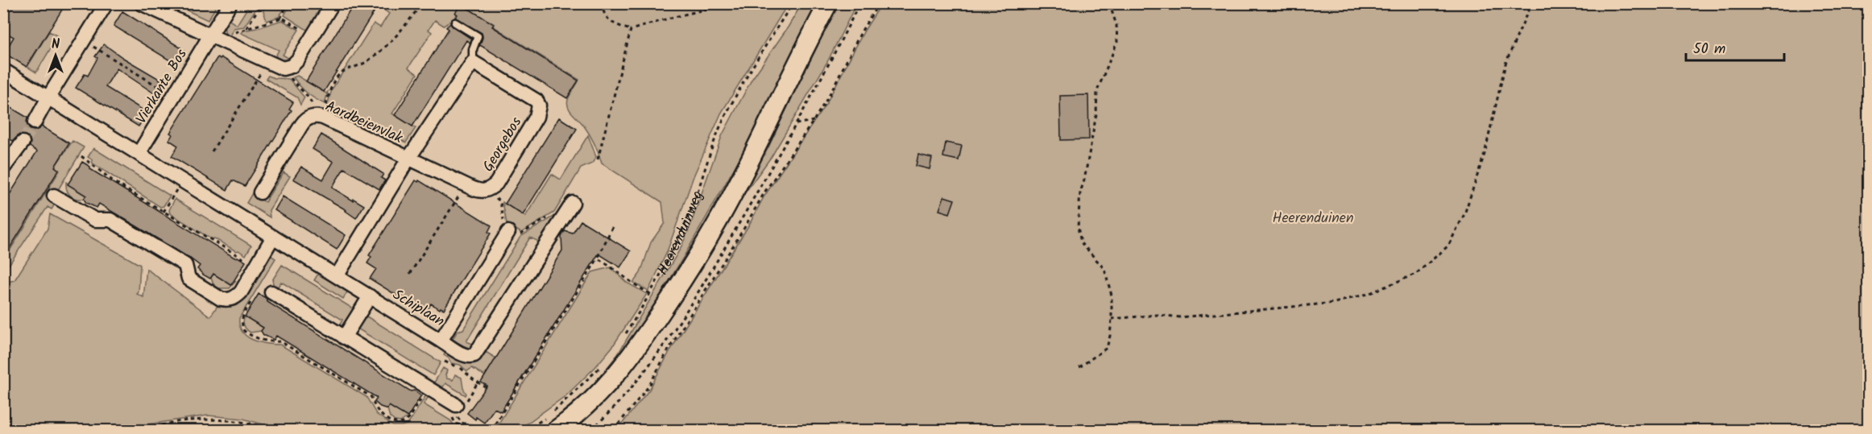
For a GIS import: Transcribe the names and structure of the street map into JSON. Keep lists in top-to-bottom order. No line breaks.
{"streets":{"main road":["Heerenduinweg"],"street":["Vierkante Bos","Aardbeienvlak","Georgebos","Schiplaan"]},"crossings":[["Vierkante Bos","Schiplaan"],["Aardbeienvlak","Georgebos"]],"parks":["Heerenduinen"],"scale_bar":"50 m","north":"top"}
